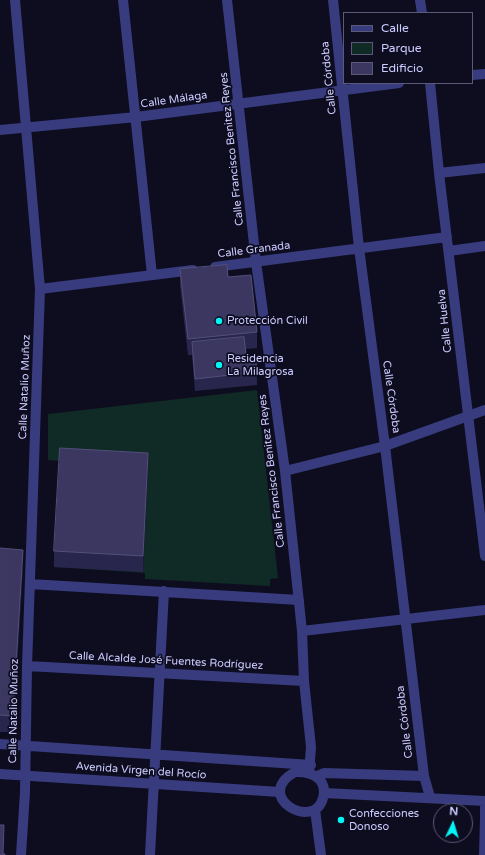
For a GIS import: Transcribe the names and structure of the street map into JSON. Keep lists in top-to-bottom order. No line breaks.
{"streets":{"street":["Calle Córdoba","Calle Málaga","Calle Francisco Benitez Reyes","Calle Granada","Calle Huelva","Calle Natalio Muñoz","Calle Alcalde José Fuentes Rodríguez","Avenida Virgen del Rocío"]},"crossings":[["Calle Córdoba","Calle Málaga"],["Calle Córdoba","Calle Granada"],["Calle Málaga","Calle Francisco Benitez Reyes"],["Calle Málaga","Calle Natalio Muñoz"],["Calle Francisco Benitez Reyes","Calle Granada"],["Calle Francisco Benitez Reyes","Calle Alcalde José Fuentes Rodríguez"],["Calle Francisco Benitez Reyes","Avenida Virgen del Rocío"],["Calle Granada","Calle Huelva"],["Calle Granada","Calle Natalio Muñoz"],["Calle Natalio Muñoz","Calle Alcalde José Fuentes Rodríguez"],["Calle Natalio Muñoz","Avenida Virgen del Rocío"]],"places":["Protección Civil","Residencia La Milagrosa","Confecciones Donoso"],"legend":["Calle","Parque","Edificio"],"north":"top"}
